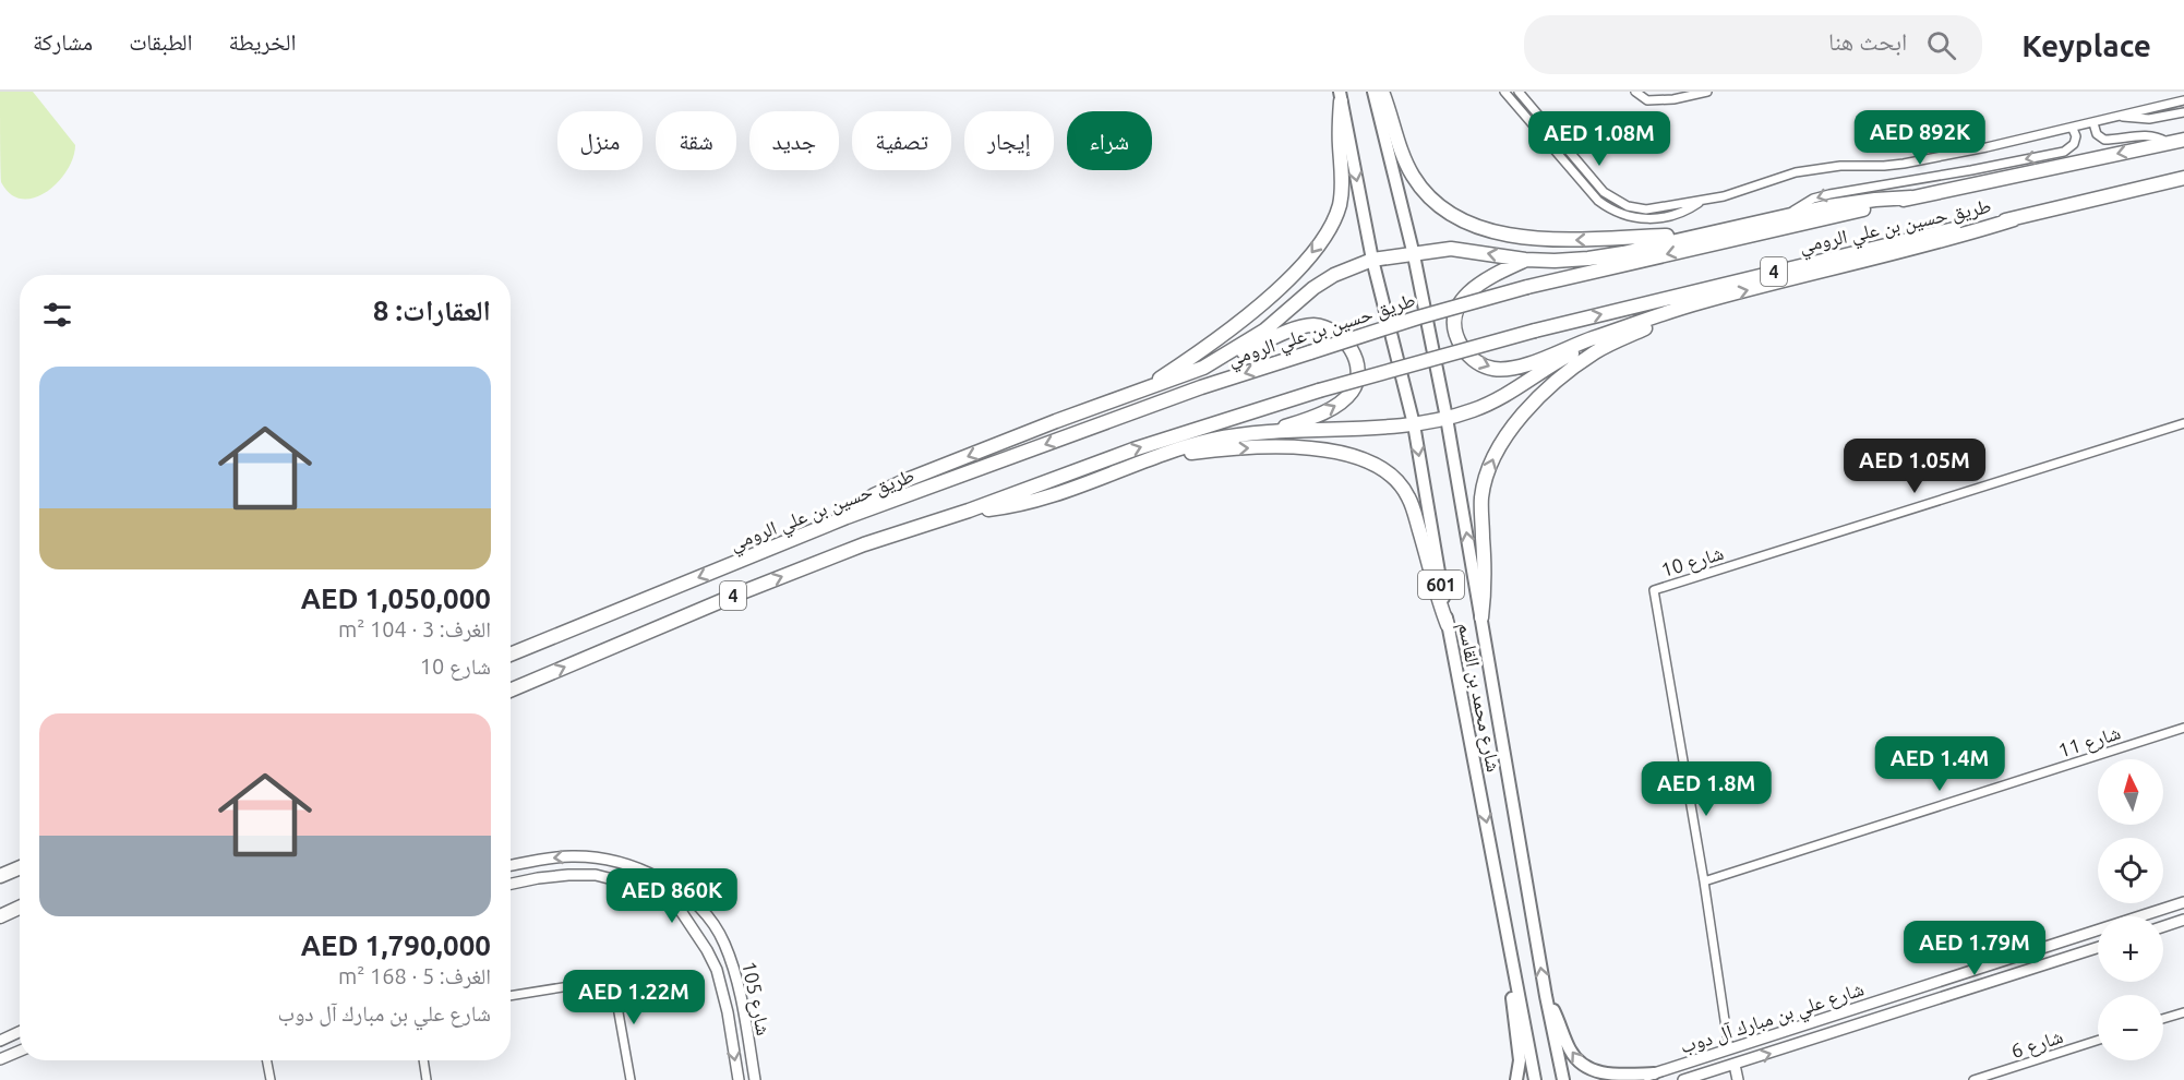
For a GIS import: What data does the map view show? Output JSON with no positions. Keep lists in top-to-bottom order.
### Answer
{
  "streets": {
    "highway": ["طريق حسين بن علي الرومي", "4"],
    "main road": ["601", "شارع محمد بن القاسم"],
    "street": [
      "شارع 10",
      "شارع 11",
      "شارع 105",
      "شارع علي بن مبارك آل دوب",
      "شارع 6"
    ]
  },
  "crossings": [
    ["شارع 10", "شارع 11"],
    ["شارع 10", "شارع علي بن مبارك آل دوب"]
  ],
  "north": "top",
  "page": {
    "header": "Keyplace",
    "search": "ابحث هنا",
    "nav": ["الخريطة", "الطبقات", "مشاركة"],
    "price": [
      "AED 892K",
      "AED 1.08M",
      "AED 1.05M",
      "AED 1.4M",
      "AED 1.8M",
      "AED 860K",
      "AED 1.79M",
      "AED 1.22M"
    ],
    "chip": [
      "شراء",
      "إيجار",
      "تصفية",
      "جديد",
      "شقة",
      "منزل"
    ],
    "heading": "العقارات: 8",
    "list": [
      {
        "name": "AED 1,050,000",
        "note": "الغرف: 3 · 104 m² · شارع 10"
      },
      {
        "name": "AED 1,790,000",
        "note": "الغرف: 5 · 168 m² · شارع علي بن مبارك آل دوب"
      }
    ],
    "map_buttons": ["+", "−"]
  }
}
